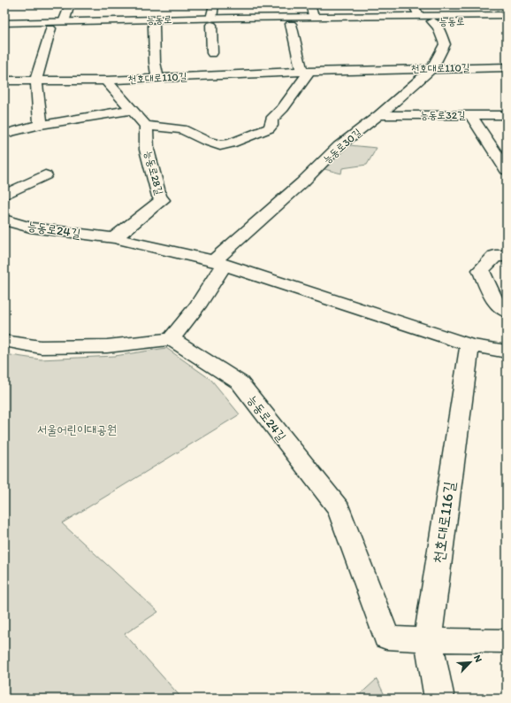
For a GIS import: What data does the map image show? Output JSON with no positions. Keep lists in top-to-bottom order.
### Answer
{
  "streets": {
    "street": [
      "능동로",
      "천호대로110길",
      "능동로32길",
      "능동로30길",
      "능동로28길",
      "능동로24길",
      "천호대로116길"
    ]
  },
  "crossings": [
    ["능동로", "능동로30길"],
    ["천호대로110길", "능동로30길"],
    ["능동로32길", "능동로30길"],
    ["능동로30길", "능동로24길"],
    ["능동로28길", "능동로24길"],
    ["능동로24길", "천호대로116길"]
  ],
  "parks": ["서울어린이대공원"],
  "north": "top right"
}
